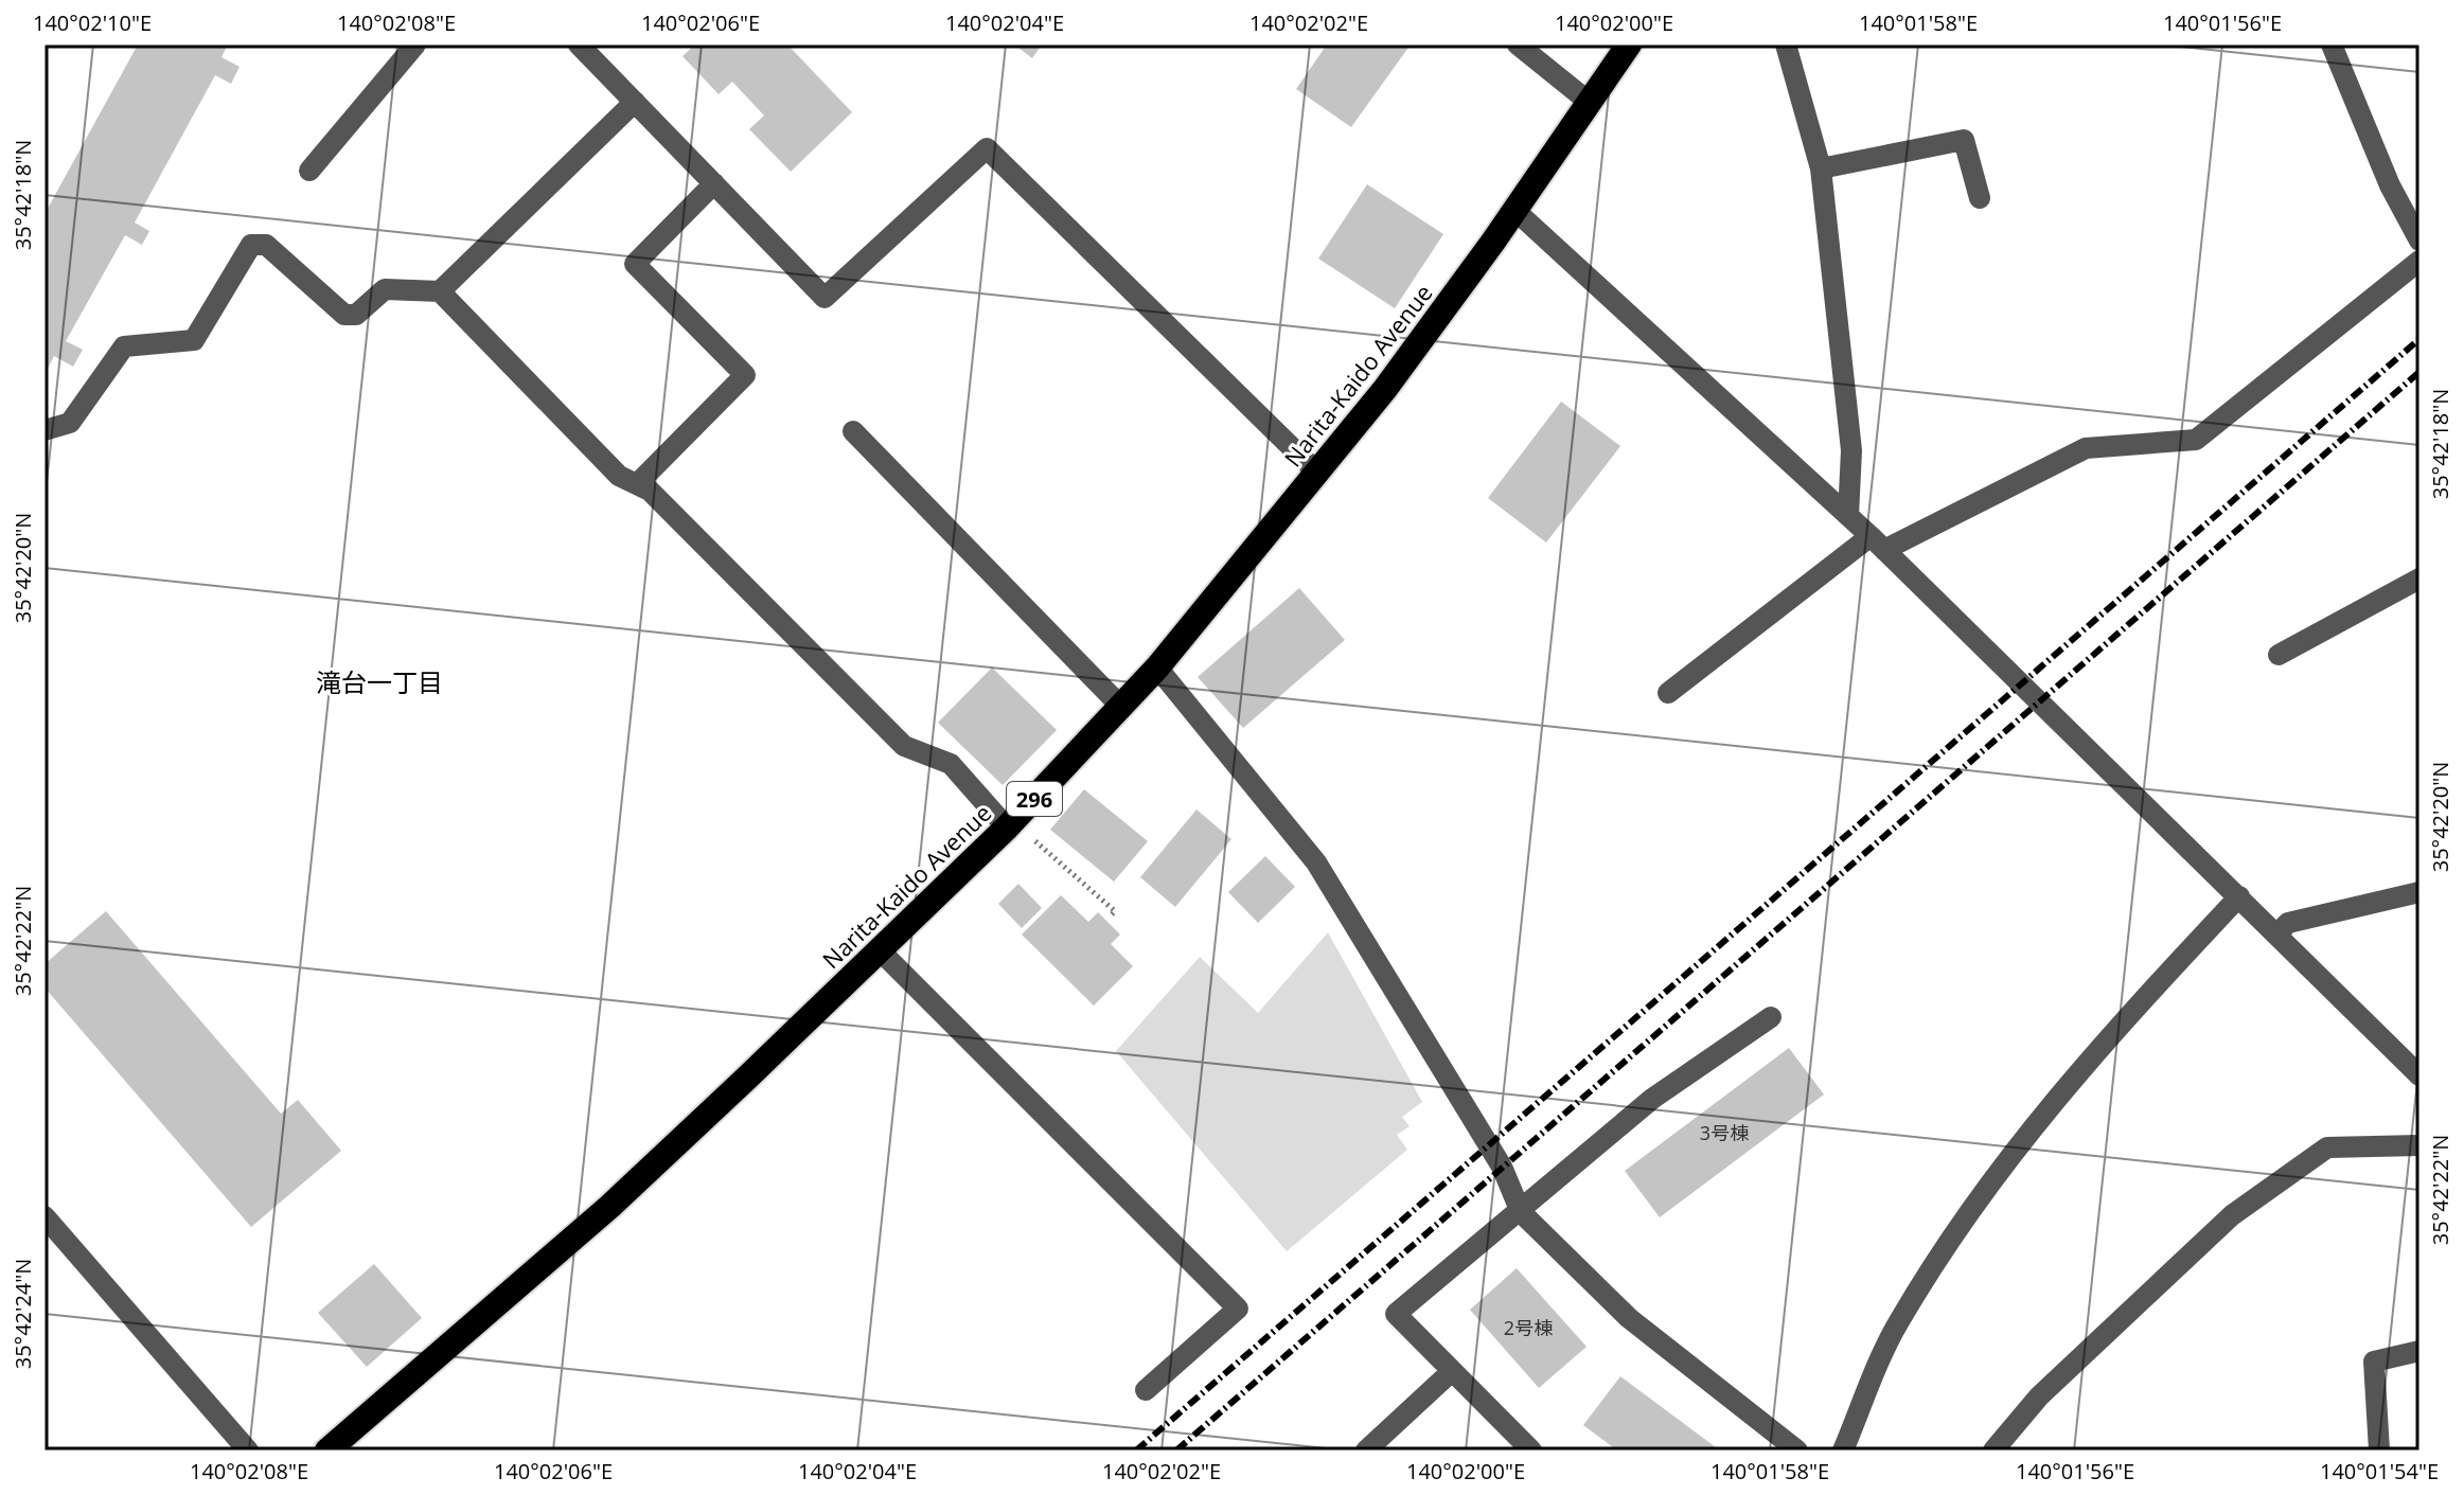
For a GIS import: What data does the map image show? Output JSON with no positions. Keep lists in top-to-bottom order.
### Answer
{
  "streets": {
    "highway": ["Narita-Kaido Avenue", "296"]
  },
  "districts": ["滝台一丁目"],
  "house_numbers": ["3号棟", "2号棟"],
  "coordinates": [
    "140°02'10\"E",
    "140°02'08\"E",
    "140°02'06\"E",
    "140°02'04\"E",
    "140°02'02\"E",
    "140°02'00\"E",
    "140°01'58\"E",
    "140°01'56\"E",
    "35°42'18\"N",
    "35°42'20\"N",
    "35°42'22\"N",
    "35°42'24\"N",
    "140°01'54\"E"
  ]
}
